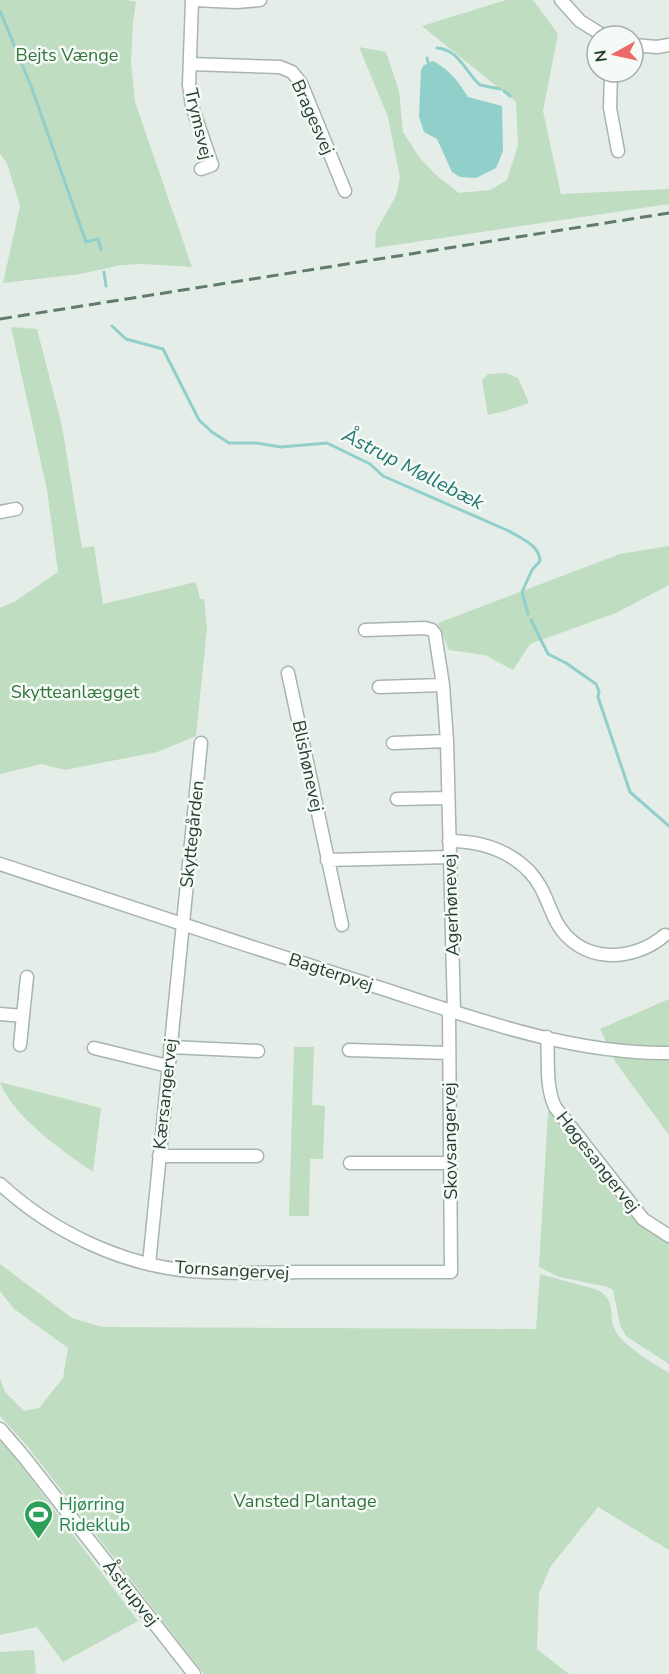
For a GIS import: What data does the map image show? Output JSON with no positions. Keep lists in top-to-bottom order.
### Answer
{
  "streets": {
    "street": [
      "Bragesvej",
      "Trymsvej",
      "Blishønevej",
      "Skyttegården",
      "Agerhønevej",
      "Bagterpvej",
      "Kærsangervej",
      "Skovsangervej",
      "Høgesangervej",
      "Tornsangervej",
      "Åstrupvej"
    ]
  },
  "crossings": [
    ["Bragesvej", "Trymsvej"],
    ["Skyttegården", "Bagterpvej"],
    ["Skyttegården", "Kærsangervej"],
    ["Agerhønevej", "Bagterpvej"],
    ["Agerhønevej", "Skovsangervej"],
    ["Bagterpvej", "Kærsangervej"],
    ["Bagterpvej", "Skovsangervej"],
    ["Bagterpvej", "Høgesangervej"],
    ["Kærsangervej", "Tornsangervej"],
    ["Skovsangervej", "Tornsangervej"]
  ],
  "water": ["Åstrup Møllebæk"],
  "parks": ["Bejts Vænge", "Skytteanlægget", "Vansted Plantage"],
  "places": {
    "sports": ["Hjørring Rideklub"]
  },
  "north": "left"
}
